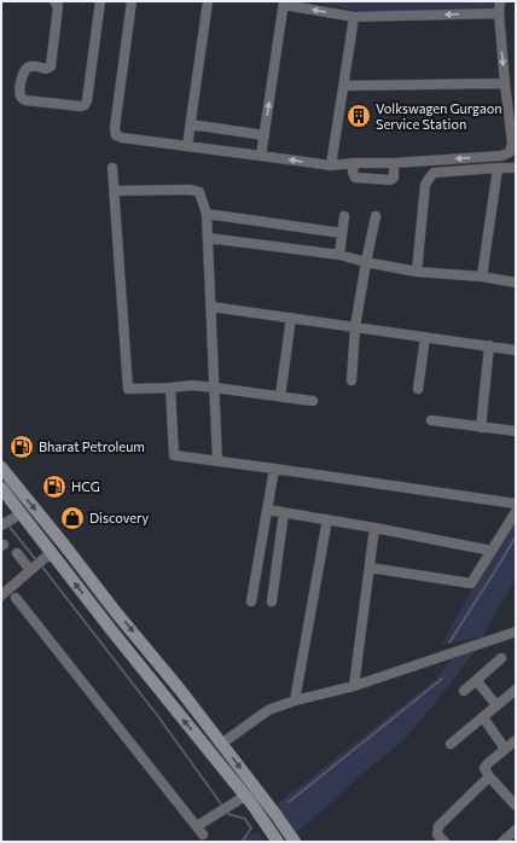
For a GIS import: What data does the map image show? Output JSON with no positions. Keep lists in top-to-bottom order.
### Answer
{
  "places": {
    "building": ["Volkswagen Gurgaon Service Station"],
    "fuel station": ["Bharat Petroleum", "HCG"],
    "shop": ["Discovery"]
  }
}
